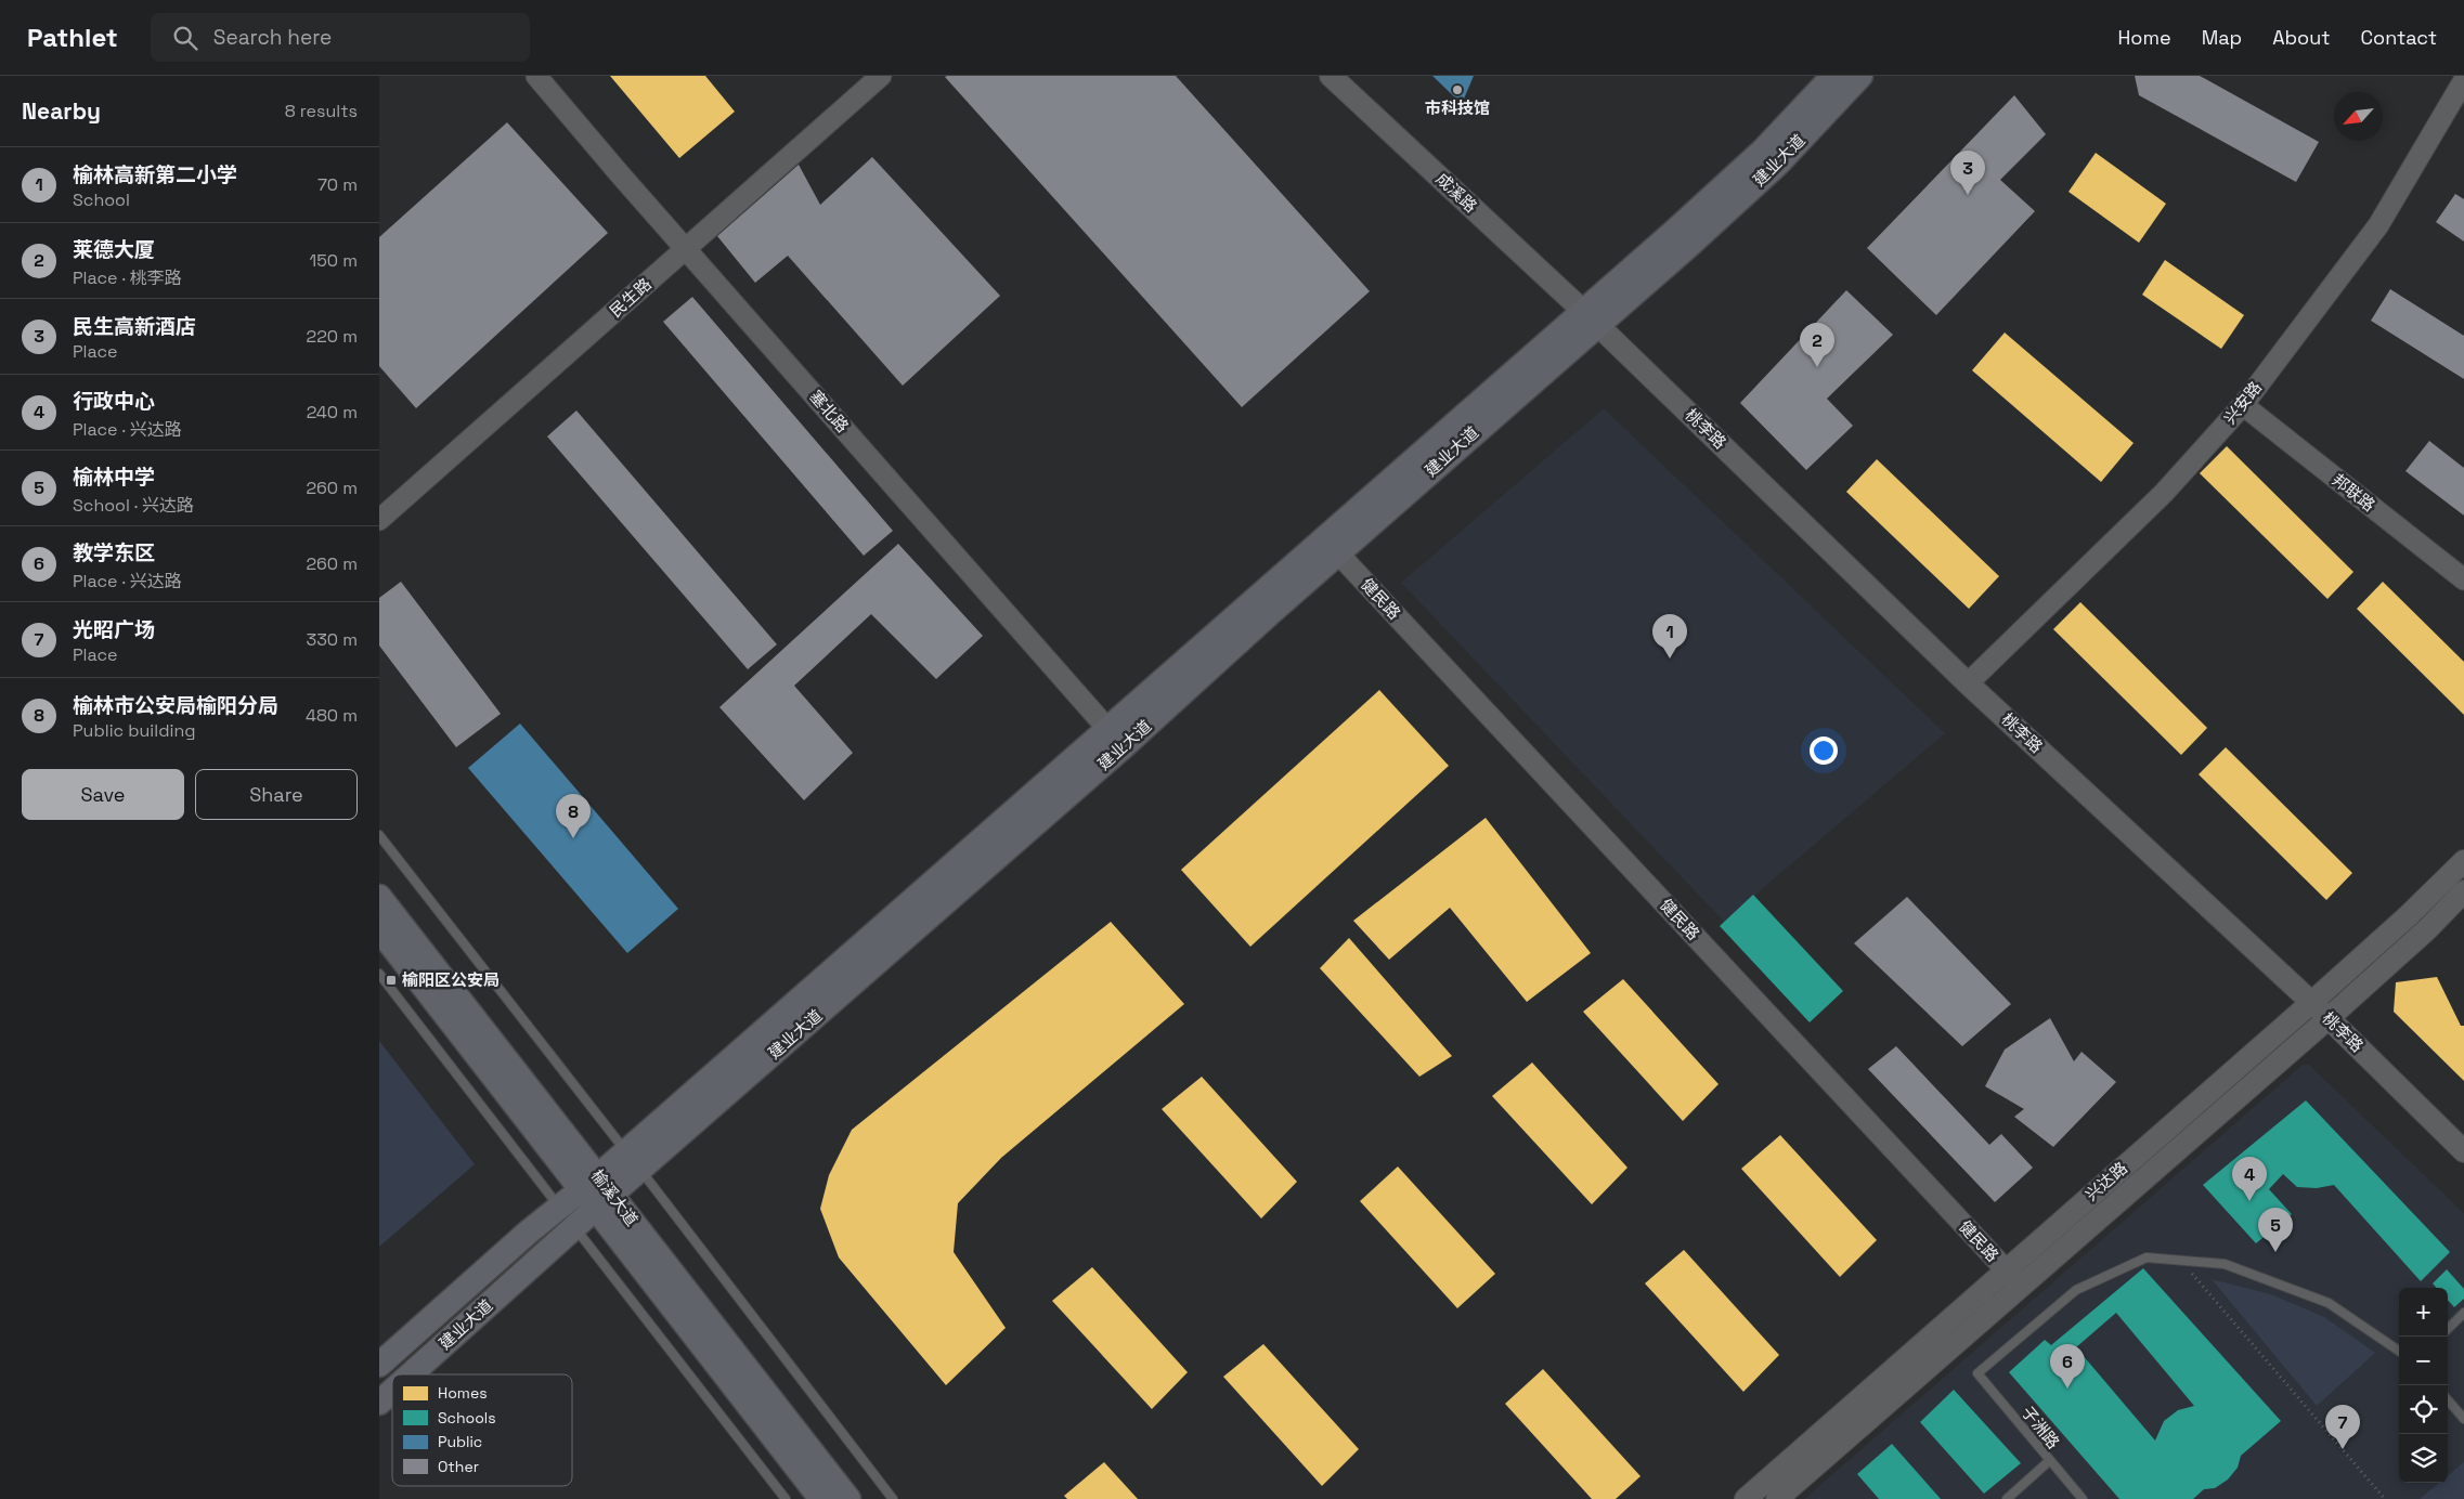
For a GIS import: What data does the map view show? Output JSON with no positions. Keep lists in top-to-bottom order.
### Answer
{
  "streets": {
    "main road": [
      "建业大道",
      "成溪路",
      "桃李路",
      "兴达路",
      "榆溪大道"
    ],
    "street": [
      "民生路",
      "兴安路",
      "塞北路",
      "邦联路",
      "健民路"
    ],
    "lane": ["子洲路"]
  },
  "crossings": [
    ["建业大道", "成溪路"],
    ["建业大道", "塞北路"],
    ["建业大道", "桃李路"],
    ["建业大道", "健民路"],
    ["建业大道", "榆溪大道"],
    ["成溪路", "桃李路"],
    ["民生路", "塞北路"],
    ["兴安路", "桃李路"],
    ["兴安路", "邦联路"],
    ["桃李路", "兴达路"],
    ["健民路", "兴达路"]
  ],
  "places": {
    "other": ["市科技馆"],
    "transit": ["榆阳区公安局"]
  },
  "legend": [
    "Homes",
    "Schools",
    "Public",
    "Other"
  ],
  "north": "bottom left",
  "page": {
    "header": "Pathlet",
    "search": "Search here",
    "nav": [
      "Home",
      "Map",
      "About",
      "Contact"
    ],
    "heading": ["Nearby", "8 results"],
    "list": [
      {
        "mark": "1",
        "name": "榆林高新第二小学",
        "note": "School",
        "value": "70 m"
      },
      {
        "mark": "2",
        "name": "莱德大厦",
        "note": "Place · 桃李路",
        "value": "150 m"
      },
      {
        "mark": "3",
        "name": "民生高新酒店",
        "note": "Place",
        "value": "220 m"
      },
      {
        "mark": "4",
        "name": "行政中心",
        "note": "Place · 兴达路",
        "value": "240 m"
      },
      {
        "mark": "5",
        "name": "榆林中学",
        "note": "School · 兴达路",
        "value": "260 m"
      },
      {
        "mark": "6",
        "name": "教学东区",
        "note": "Place · 兴达路",
        "value": "260 m"
      },
      {
        "mark": "7",
        "name": "光昭广场",
        "note": "Place",
        "value": "330 m"
      },
      {
        "mark": "8",
        "name": "榆林市公安局榆阳分局",
        "note": "Public building",
        "value": "480 m"
      }
    ],
    "pins": [
      "3",
      "2",
      "1",
      "8",
      "4",
      "5",
      "6",
      "7"
    ],
    "buttons": ["Save", "Share"],
    "map_buttons": ["+", "−"]
  }
}
